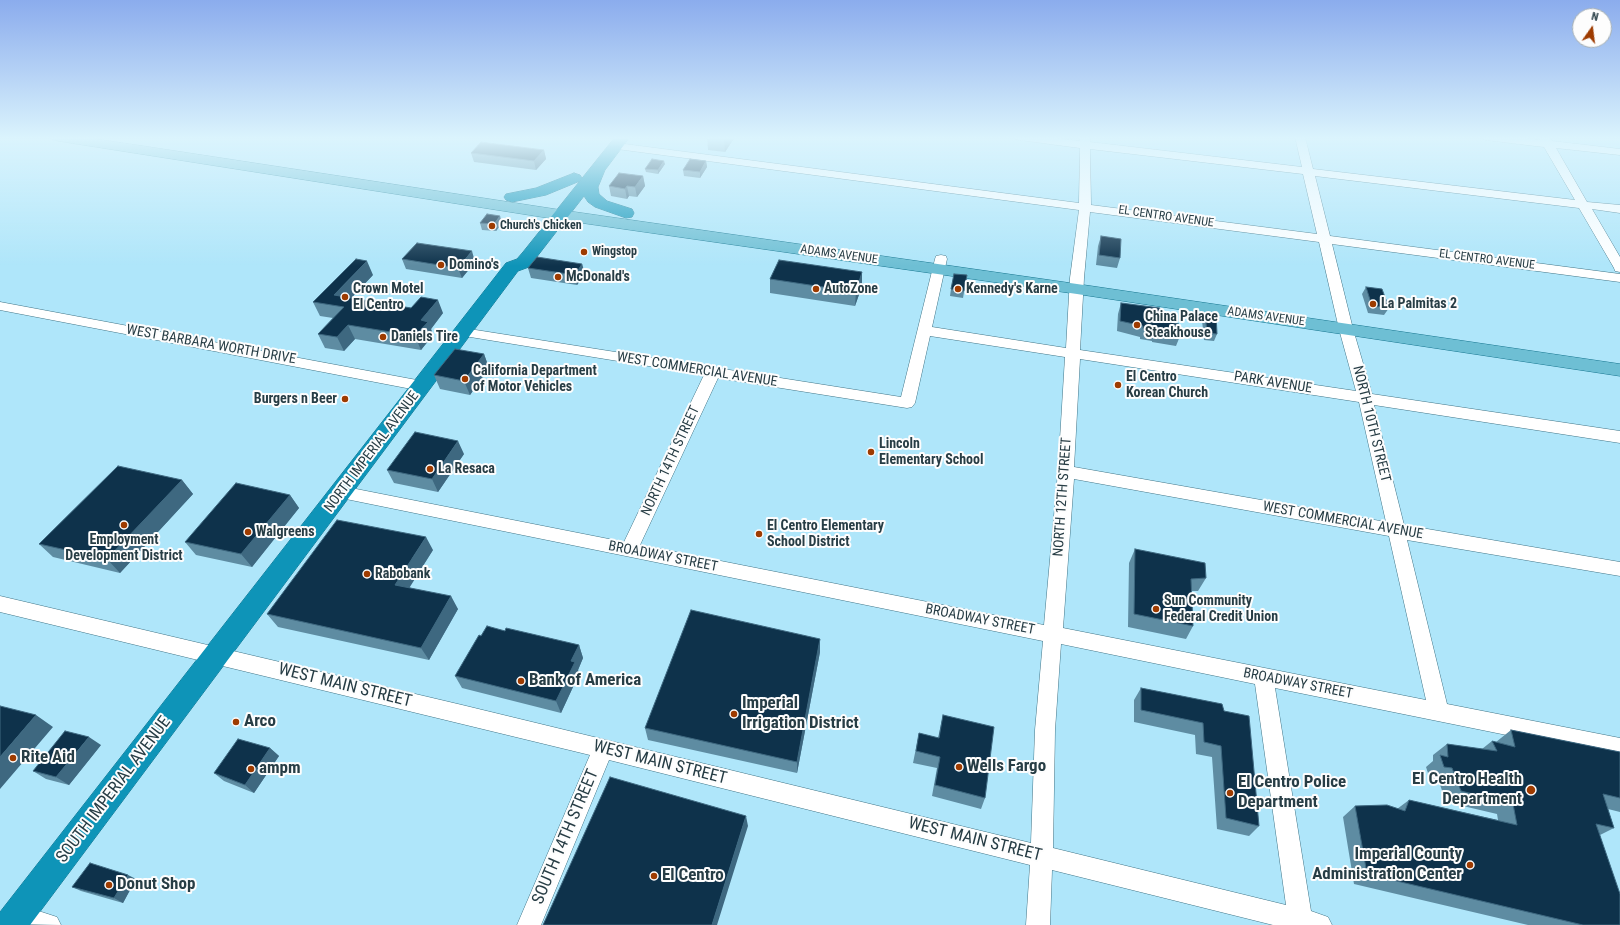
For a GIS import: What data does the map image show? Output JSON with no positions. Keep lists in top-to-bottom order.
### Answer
{
  "streets": {
    "highway": ["NORTH IMPERIAL AVENUE", "SOUTH IMPERIAL AVENUE"],
    "main road": ["ADAMS AVENUE"],
    "street": [
      "EL CENTRO AVENUE",
      "WEST BARBARA WORTH DRIVE",
      "WEST COMMERCIAL AVENUE",
      "PARK AVENUE",
      "NORTH 10TH STREET",
      "NORTH 14TH STREET",
      "NORTH 12TH STREET",
      "BROADWAY STREET",
      "WEST MAIN STREET",
      "SOUTH 14TH STREET"
    ]
  },
  "crossings": [
    ["EL CENTRO AVENUE", "NORTH 10TH STREET"],
    ["EL CENTRO AVENUE", "NORTH 12TH STREET"],
    ["ADAMS AVENUE", "NORTH 10TH STREET"],
    ["ADAMS AVENUE", "NORTH IMPERIAL AVENUE"],
    ["ADAMS AVENUE", "NORTH 12TH STREET"],
    ["WEST BARBARA WORTH DRIVE", "NORTH IMPERIAL AVENUE"],
    ["WEST COMMERCIAL AVENUE", "PARK AVENUE"],
    ["WEST COMMERCIAL AVENUE", "NORTH 10TH STREET"],
    ["WEST COMMERCIAL AVENUE", "NORTH IMPERIAL AVENUE"],
    ["WEST COMMERCIAL AVENUE", "NORTH 14TH STREET"],
    ["WEST COMMERCIAL AVENUE", "NORTH 12TH STREET"],
    ["PARK AVENUE", "NORTH 10TH STREET"],
    ["PARK AVENUE", "NORTH 12TH STREET"],
    ["NORTH 10TH STREET", "BROADWAY STREET"],
    ["NORTH IMPERIAL AVENUE", "BROADWAY STREET"],
    ["NORTH IMPERIAL AVENUE", "WEST MAIN STREET"],
    ["NORTH IMPERIAL AVENUE", "SOUTH IMPERIAL AVENUE"],
    ["NORTH 14TH STREET", "BROADWAY STREET"],
    ["NORTH 12TH STREET", "BROADWAY STREET"],
    ["NORTH 12TH STREET", "WEST MAIN STREET"],
    ["WEST MAIN STREET", "SOUTH IMPERIAL AVENUE"],
    ["WEST MAIN STREET", "SOUTH 14TH STREET"]
  ],
  "places": [
    "Church's Chicken",
    "Wingstop",
    "Domino's",
    "McDonald's",
    "AutoZone",
    "Kennedy's Karne",
    "Crown Motel El Centro",
    "La Palmitas 2",
    "China Palace Steakhouse",
    "Daniels Tire",
    "California Department of Motor Vehicles",
    "El Centro Korean Church",
    "Burgers n Beer",
    "Lincoln Elementary School",
    "La Resaca",
    "Employment Development District",
    "Walgreens",
    "El Centro Elementary School District",
    "Rabobank",
    "Sun Community Federal Credit Union",
    "Bank of America",
    "Imperial Irrigation District",
    "Arco",
    "Rite Aid",
    "Wells Fargo",
    "ampm",
    "El Centro Health Department",
    "El Centro Police Department",
    "Imperial County Administration Center",
    "El Centro",
    "Donut Shop"
  ],
  "north": "top"
}
